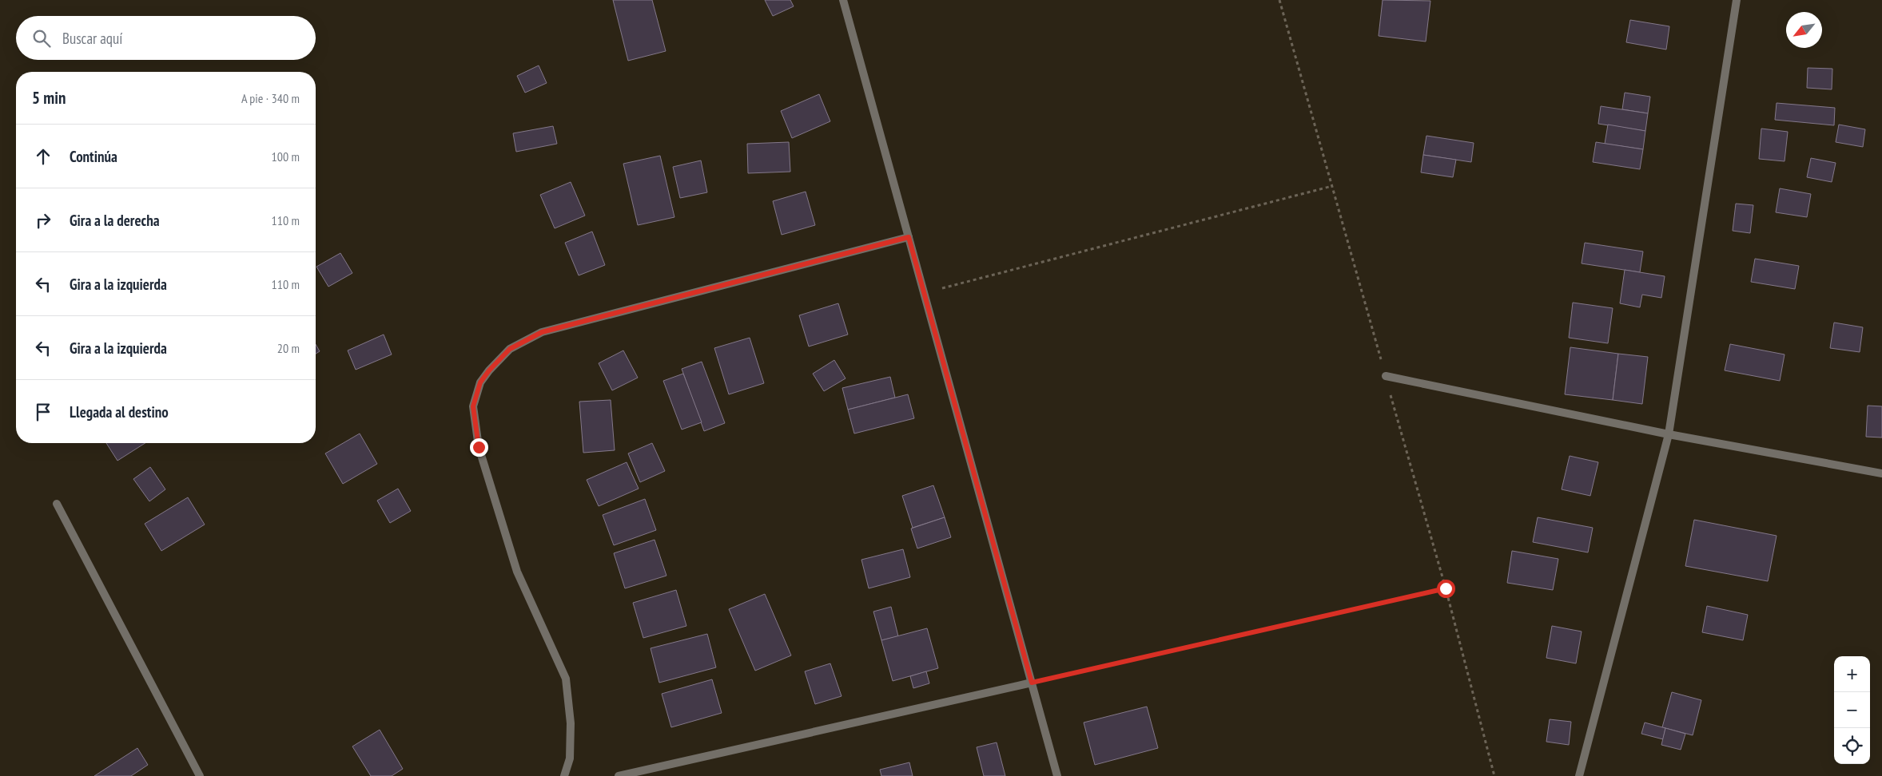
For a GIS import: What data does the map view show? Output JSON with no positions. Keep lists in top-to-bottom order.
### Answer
{
  "north": "bottom left",
  "page": {
    "search": "Buscar aquí",
    "heading": ["5 min", "A pie · 340 m"],
    "list": [
      ["Continúa", "100 m"],
      ["Gira a la derecha", "110 m"],
      ["Gira a la izquierda", "110 m"],
      ["Gira a la izquierda", "20 m"],
      "Llegada al destino"
    ],
    "map_buttons": ["+", "−"]
  }
}
